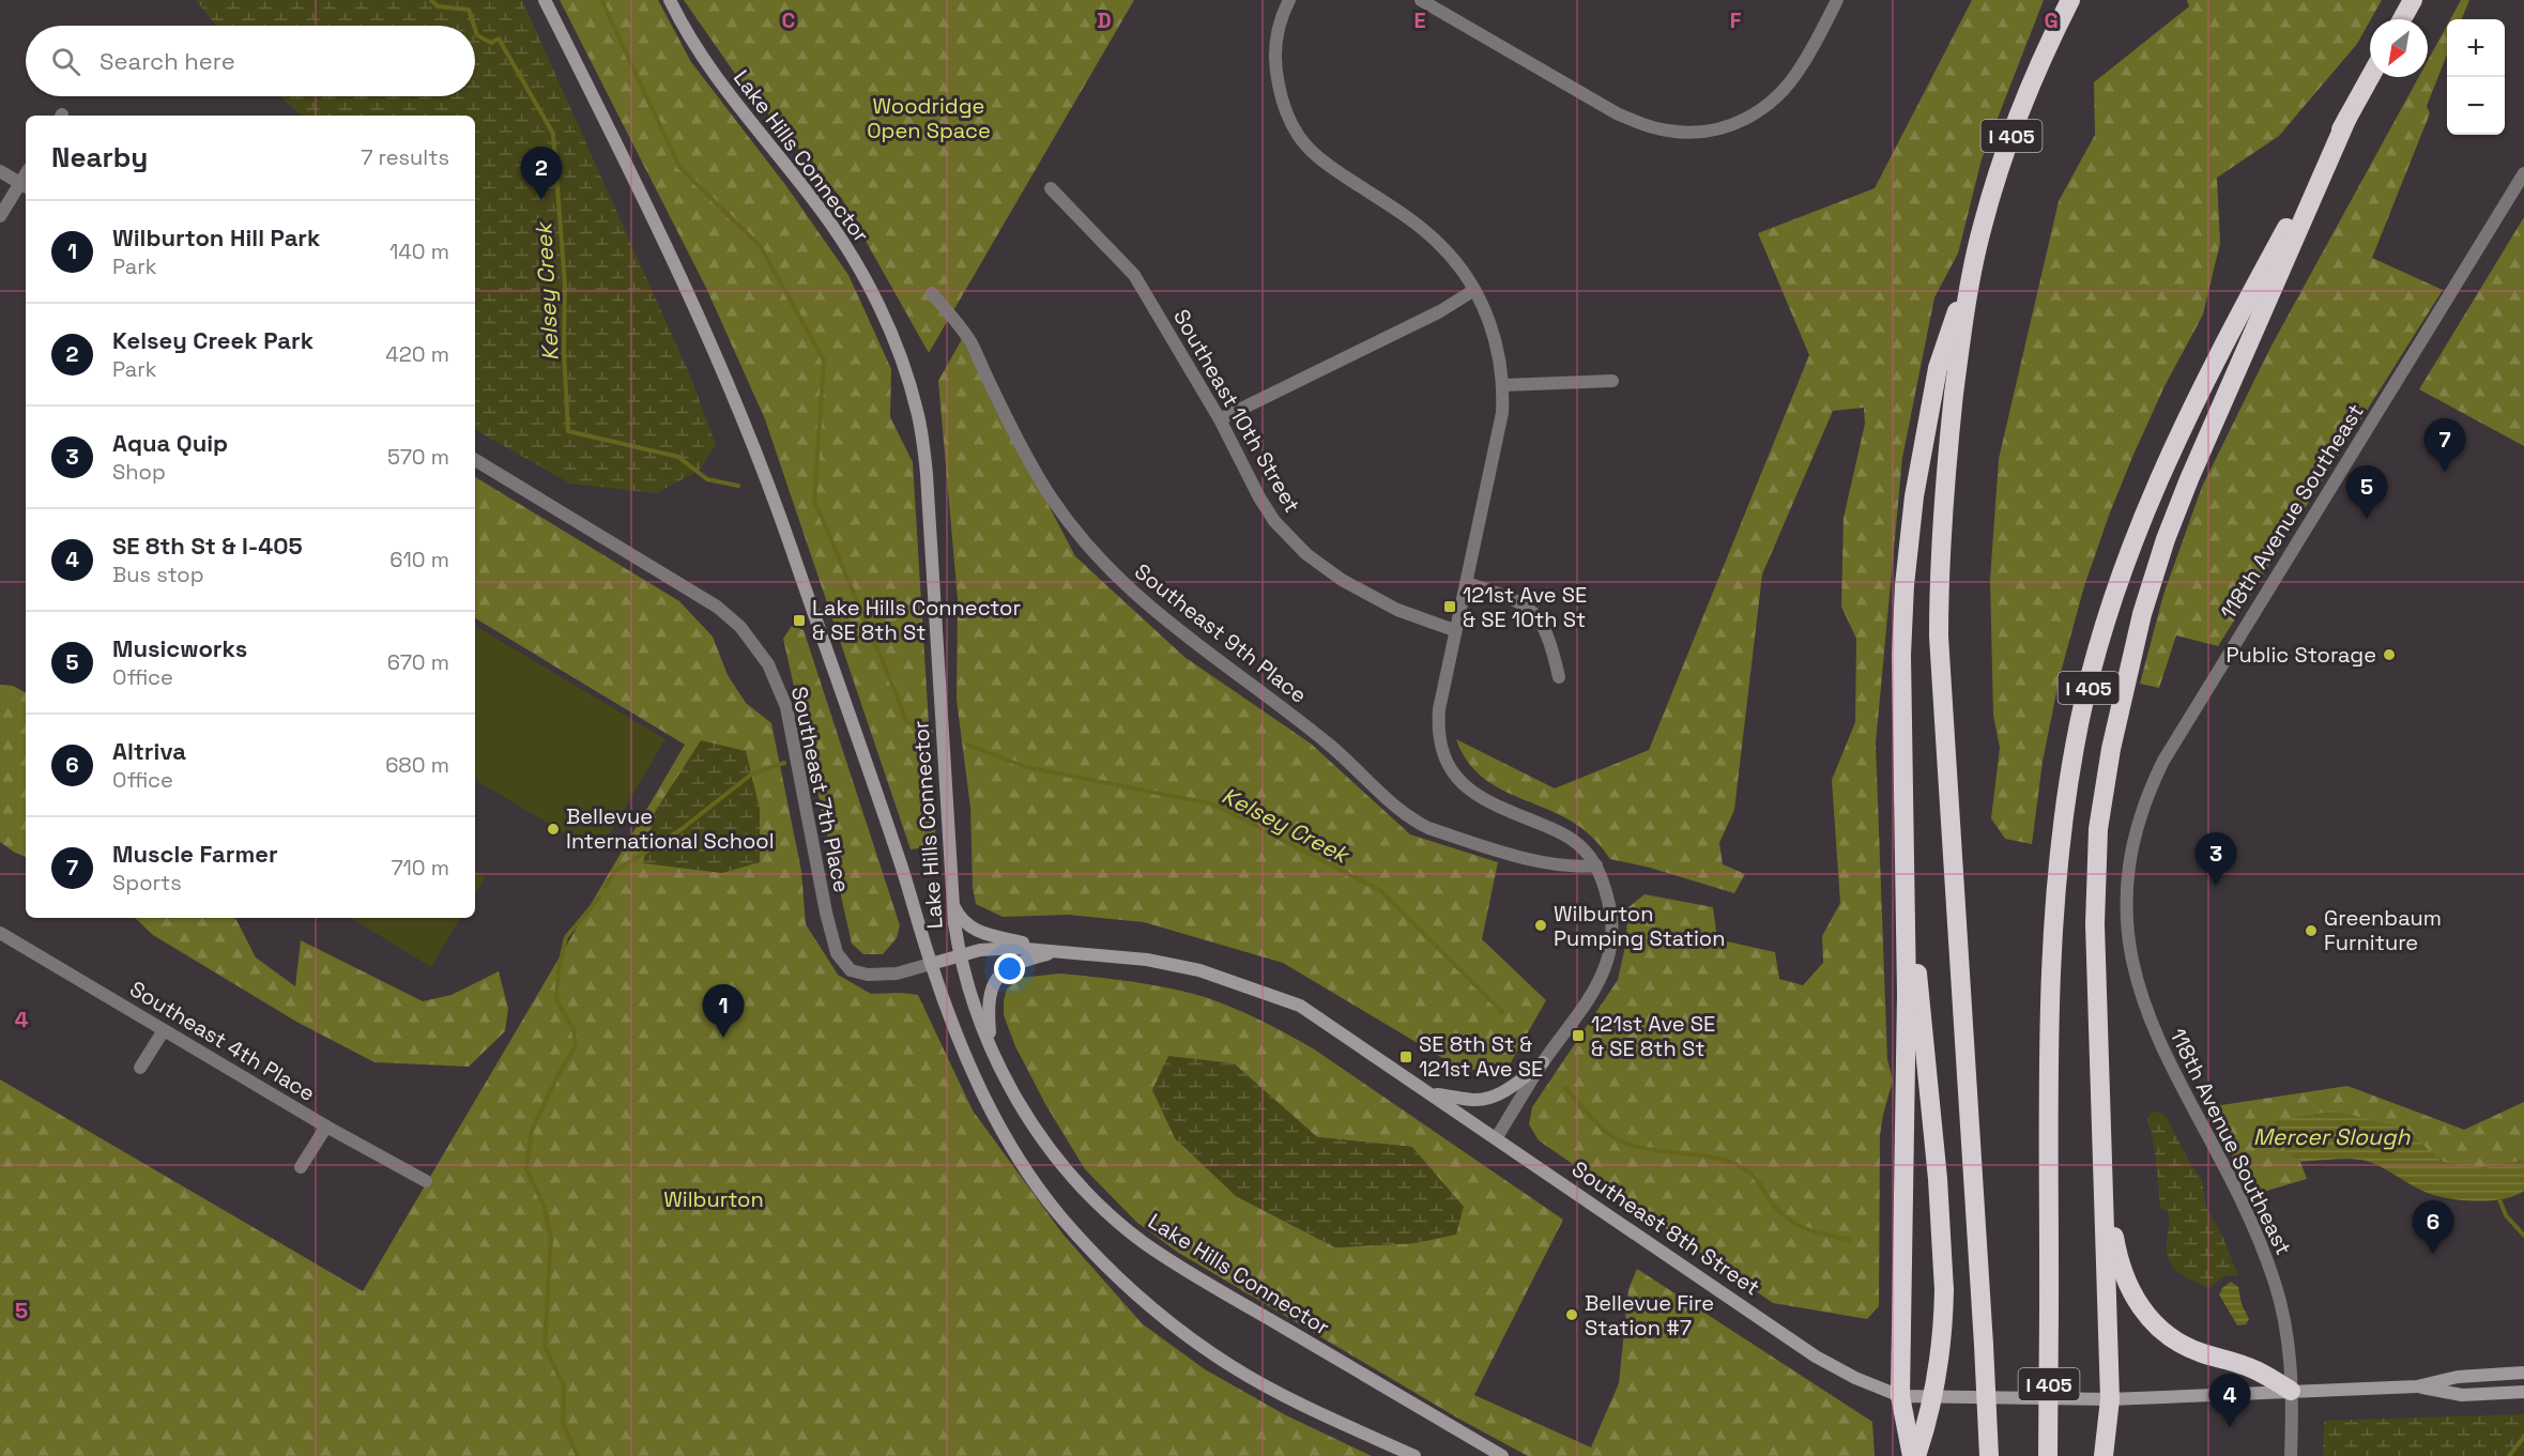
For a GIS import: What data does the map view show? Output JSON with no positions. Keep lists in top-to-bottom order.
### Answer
{
  "streets": {
    "highway": ["I 405"],
    "main road": ["Lake Hills Connector", "Southeast 8th Street"],
    "street": [
      "Southeast 10th Street",
      "118th Avenue Southeast",
      "Southeast 9th Place",
      "Southeast 7th Place",
      "Southeast 4th Place"
    ]
  },
  "crossings": [
    ["Lake Hills Connector", "Southeast 7th Place"],
    ["Lake Hills Connector", "Southeast 8th Street"],
    ["118th Avenue Southeast", "Southeast 8th Street"],
    ["Southeast 7th Place", "Southeast 8th Street"]
  ],
  "water": ["Kelsey Creek", "Mercer Slough"],
  "parks": ["Woodridge Open Space", "Wilburton"],
  "places": {
    "transit": [
      "121st Ave SE & SE 10th St",
      "Lake Hills Connector & SE 8th St",
      "121st Ave SE & SE 8th St",
      "SE 8th St & 121st Ave SE"
    ],
    "other": [
      "Public Storage",
      "Bellevue International School",
      "Wilburton Pumping Station",
      "Greenbaum Furniture",
      "Bellevue Fire Station #7"
    ]
  },
  "north": "bottom left",
  "page": {
    "map_buttons": ["+", "−"],
    "search": "Search here",
    "heading": ["Nearby", "7 results"],
    "pins": [
      "2",
      "7",
      "5",
      "3",
      "1",
      "6",
      "4"
    ],
    "list": [
      {
        "mark": "1",
        "name": "Wilburton Hill Park",
        "note": "Park",
        "value": "140 m"
      },
      {
        "mark": "2",
        "name": "Kelsey Creek Park",
        "note": "Park",
        "value": "420 m"
      },
      {
        "mark": "3",
        "name": "Aqua Quip",
        "note": "Shop",
        "value": "570 m"
      },
      {
        "mark": "4",
        "name": "SE 8th St & I-405",
        "note": "Bus stop",
        "value": "610 m"
      },
      {
        "mark": "5",
        "name": "Musicworks",
        "note": "Office",
        "value": "670 m"
      },
      {
        "mark": "6",
        "name": "Altriva",
        "note": "Office",
        "value": "680 m"
      },
      {
        "mark": "7",
        "name": "Muscle Farmer",
        "note": "Sports",
        "value": "710 m"
      }
    ]
  },
  "grid": {
    "columns": [
      "C",
      "D",
      "E",
      "F",
      "G"
    ],
    "rows": ["4", "5"]
  }
}
